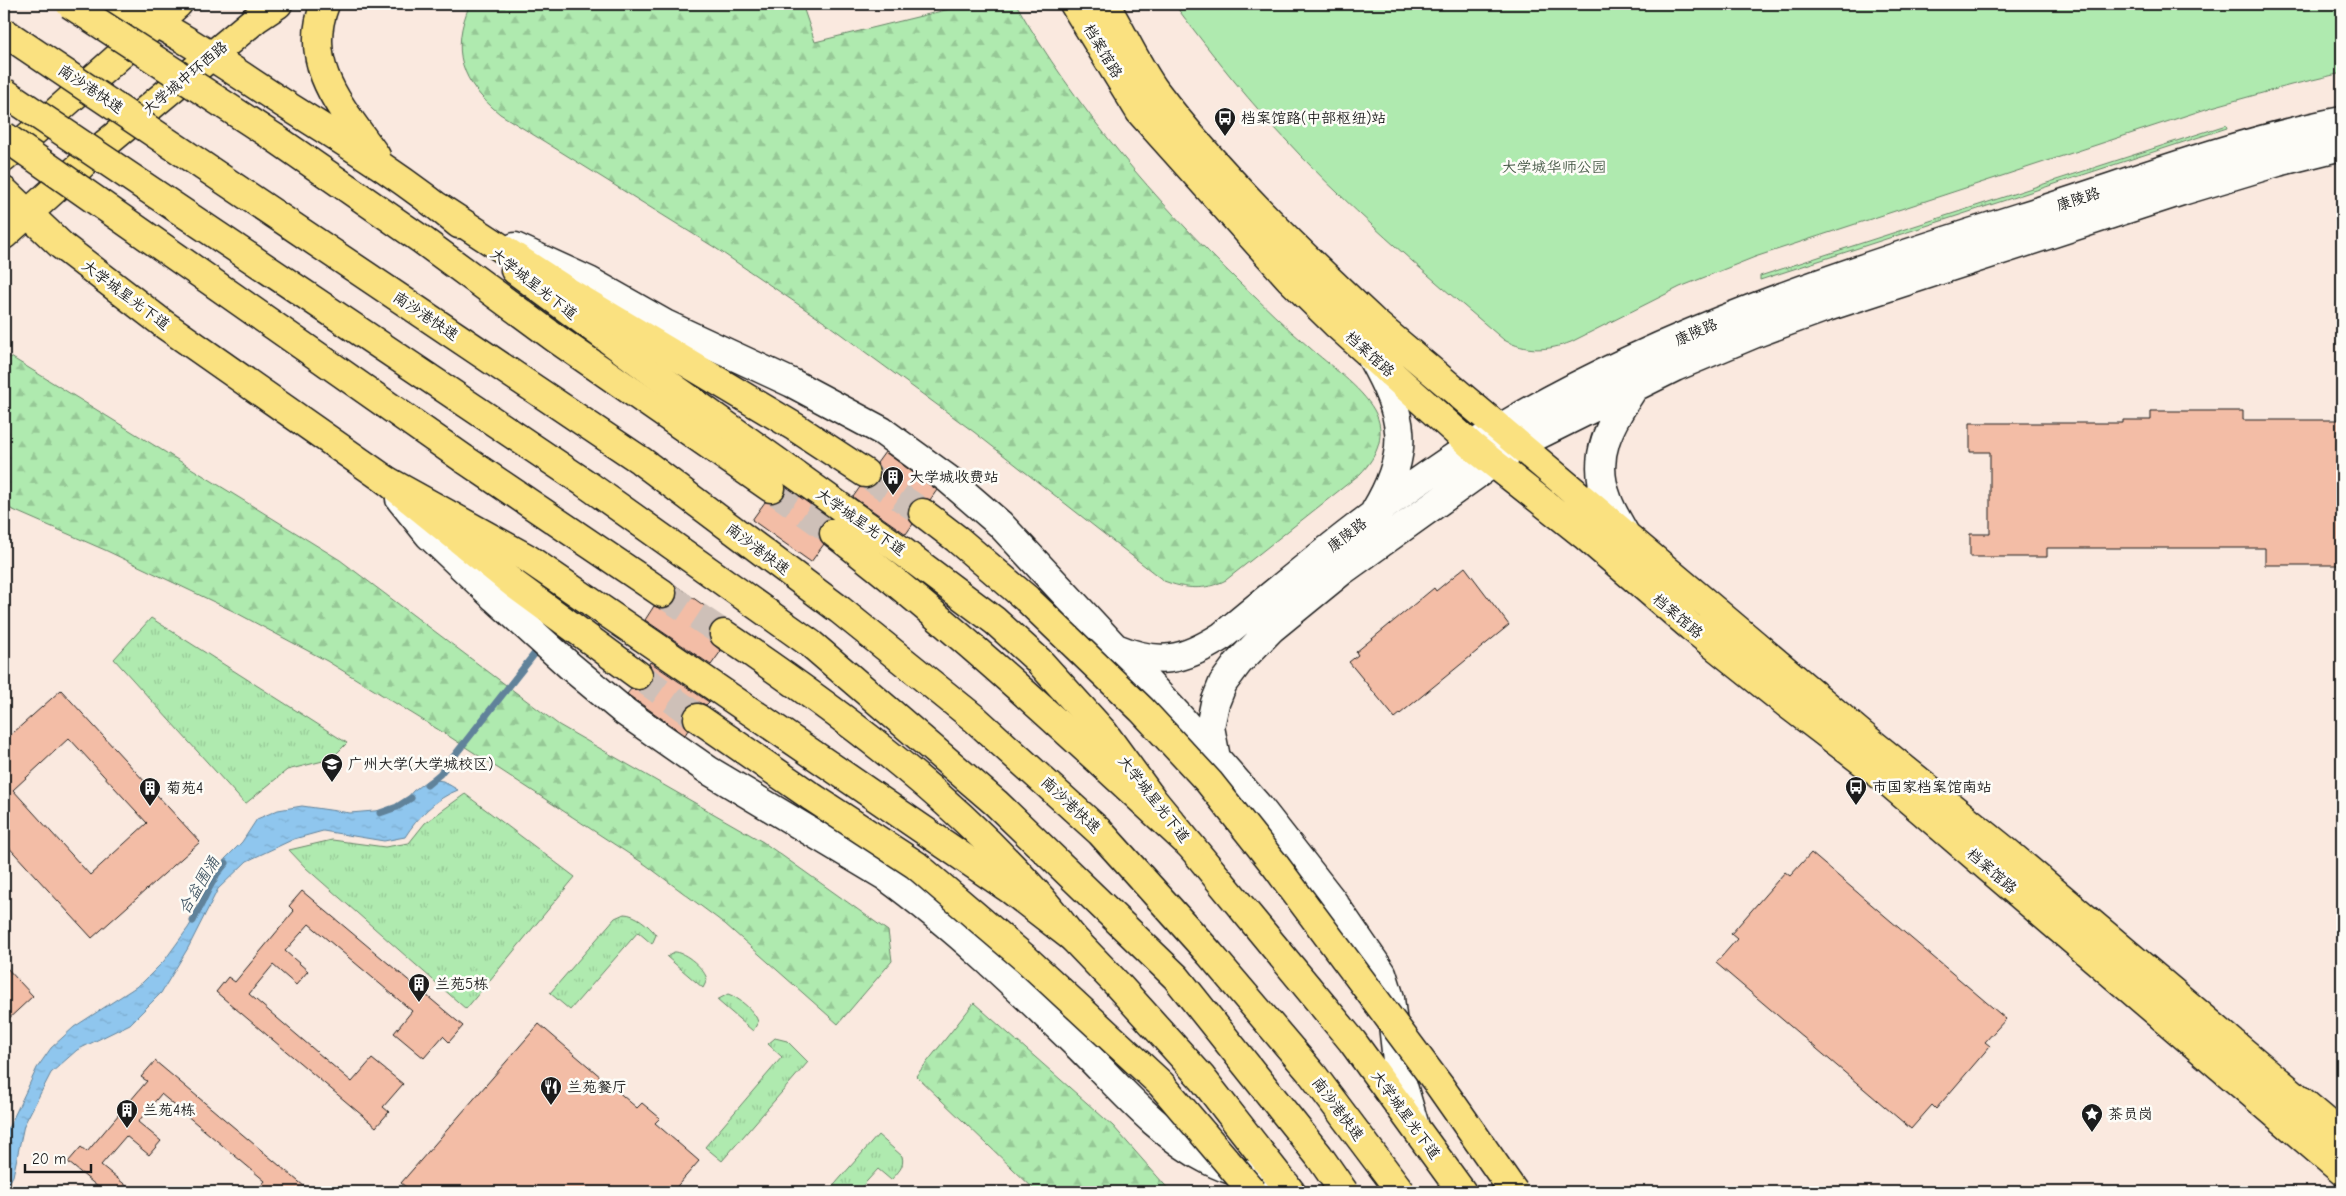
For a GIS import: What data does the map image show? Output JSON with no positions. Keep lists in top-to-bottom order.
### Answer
{
  "streets": {
    "main road": [
      "档案馆路",
      "大学城中环西路",
      "南沙港快速",
      "大学城星光下道"
    ],
    "street": ["康陵路"]
  },
  "crossings": [
    ["档案馆路", "康陵路"],
    ["大学城中环西路", "大学城星光下道"]
  ],
  "water": ["合益围涌"],
  "parks": ["大学城华师公园"],
  "places": {
    "bus stop": ["档案馆路(中部枢纽)站", "市国家档案馆南站"],
    "building": [
      "大学城收费站",
      "菊苑4",
      "兰苑5栋",
      "兰苑4栋"
    ],
    "school or university": ["广州大学(大学城校区)"],
    "restaurant": ["兰苑餐厅"],
    "place": ["茶员岗"]
  },
  "scale_bar": "20 m"
}
